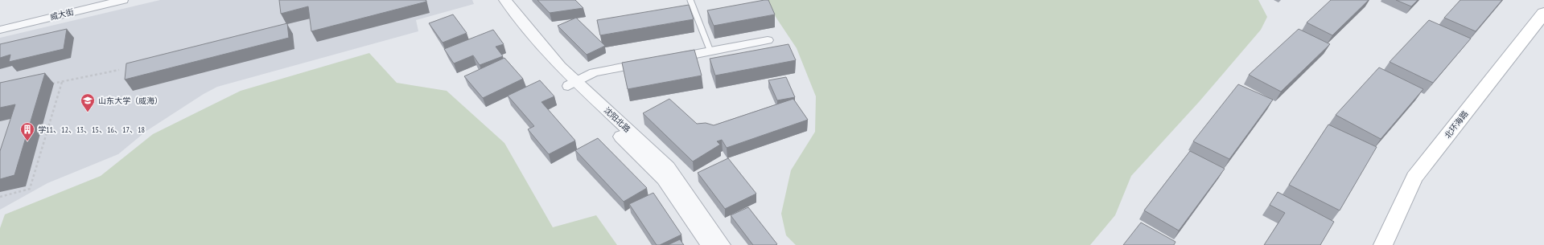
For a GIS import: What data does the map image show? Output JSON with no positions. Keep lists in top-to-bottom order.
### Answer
{
  "streets": {
    "main road": ["北环海路"],
    "street": ["威大街", "沈阳北路"]
  },
  "places": {
    "school or university": ["山东大学（威海）"],
    "building": ["学11、12、13、15、16、17、18"]
  }
}
